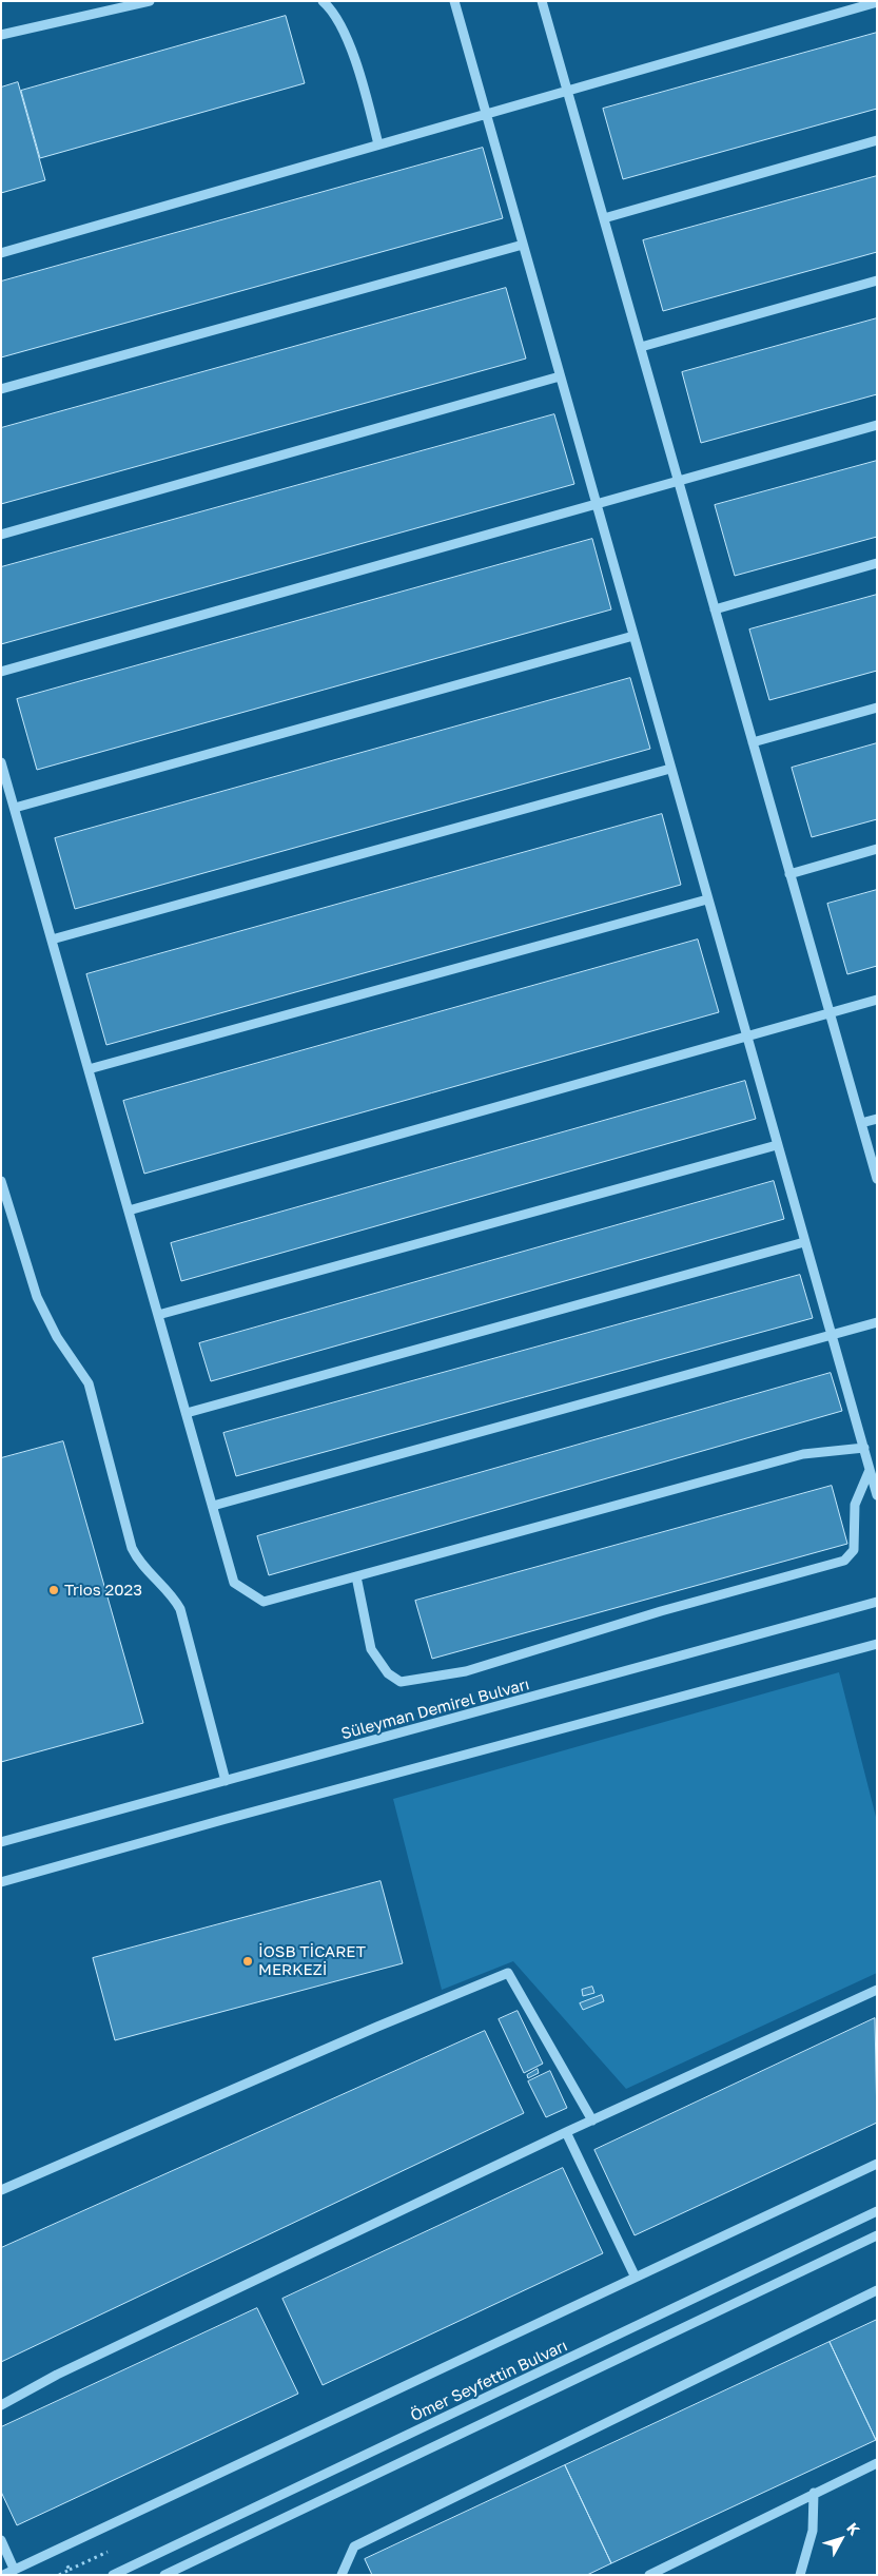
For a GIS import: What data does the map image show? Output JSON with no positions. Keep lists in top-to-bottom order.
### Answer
{
  "streets": {
    "street": ["Süleyman Demirel Bulvarı", "Ömer Seyfettin Bulvarı"]
  },
  "places": ["Trios 2023", "İOSB TİCARET MERKEZİ"],
  "north": "top right"
}
